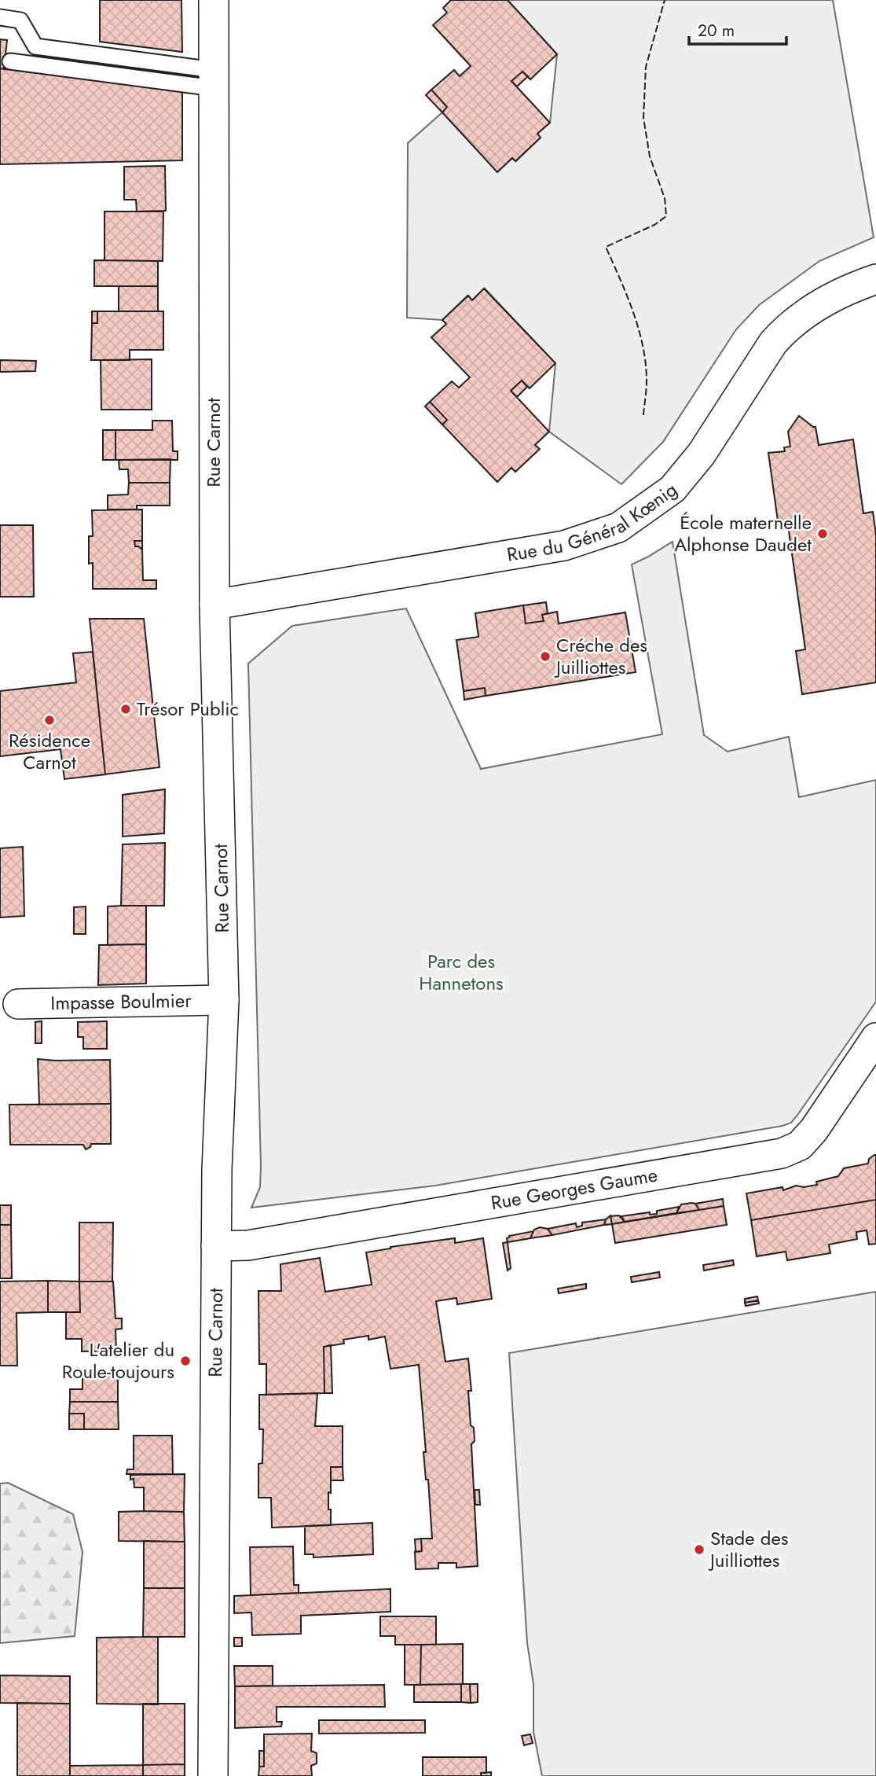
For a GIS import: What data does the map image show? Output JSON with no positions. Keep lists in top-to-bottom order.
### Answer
{
  "streets": {
    "street": [
      "Rue Carnot",
      "Rue du Général Kœnig",
      "Impasse Boulmier",
      "Rue Georges Gaume"
    ]
  },
  "crossings": [
    ["Rue Carnot", "Rue du Général Kœnig"],
    ["Rue Carnot", "Impasse Boulmier"],
    ["Rue Carnot", "Rue Georges Gaume"]
  ],
  "parks": ["Parc des Hannetons"],
  "places": [
    "École maternelle Alphonse Daudet",
    "Créche des Juilliottes",
    "Trésor Public",
    "Résidence Carnot",
    "L'atelier du Roule-toujours",
    "Stade des Juilliottes"
  ],
  "scale_bar": "20 m"
}
